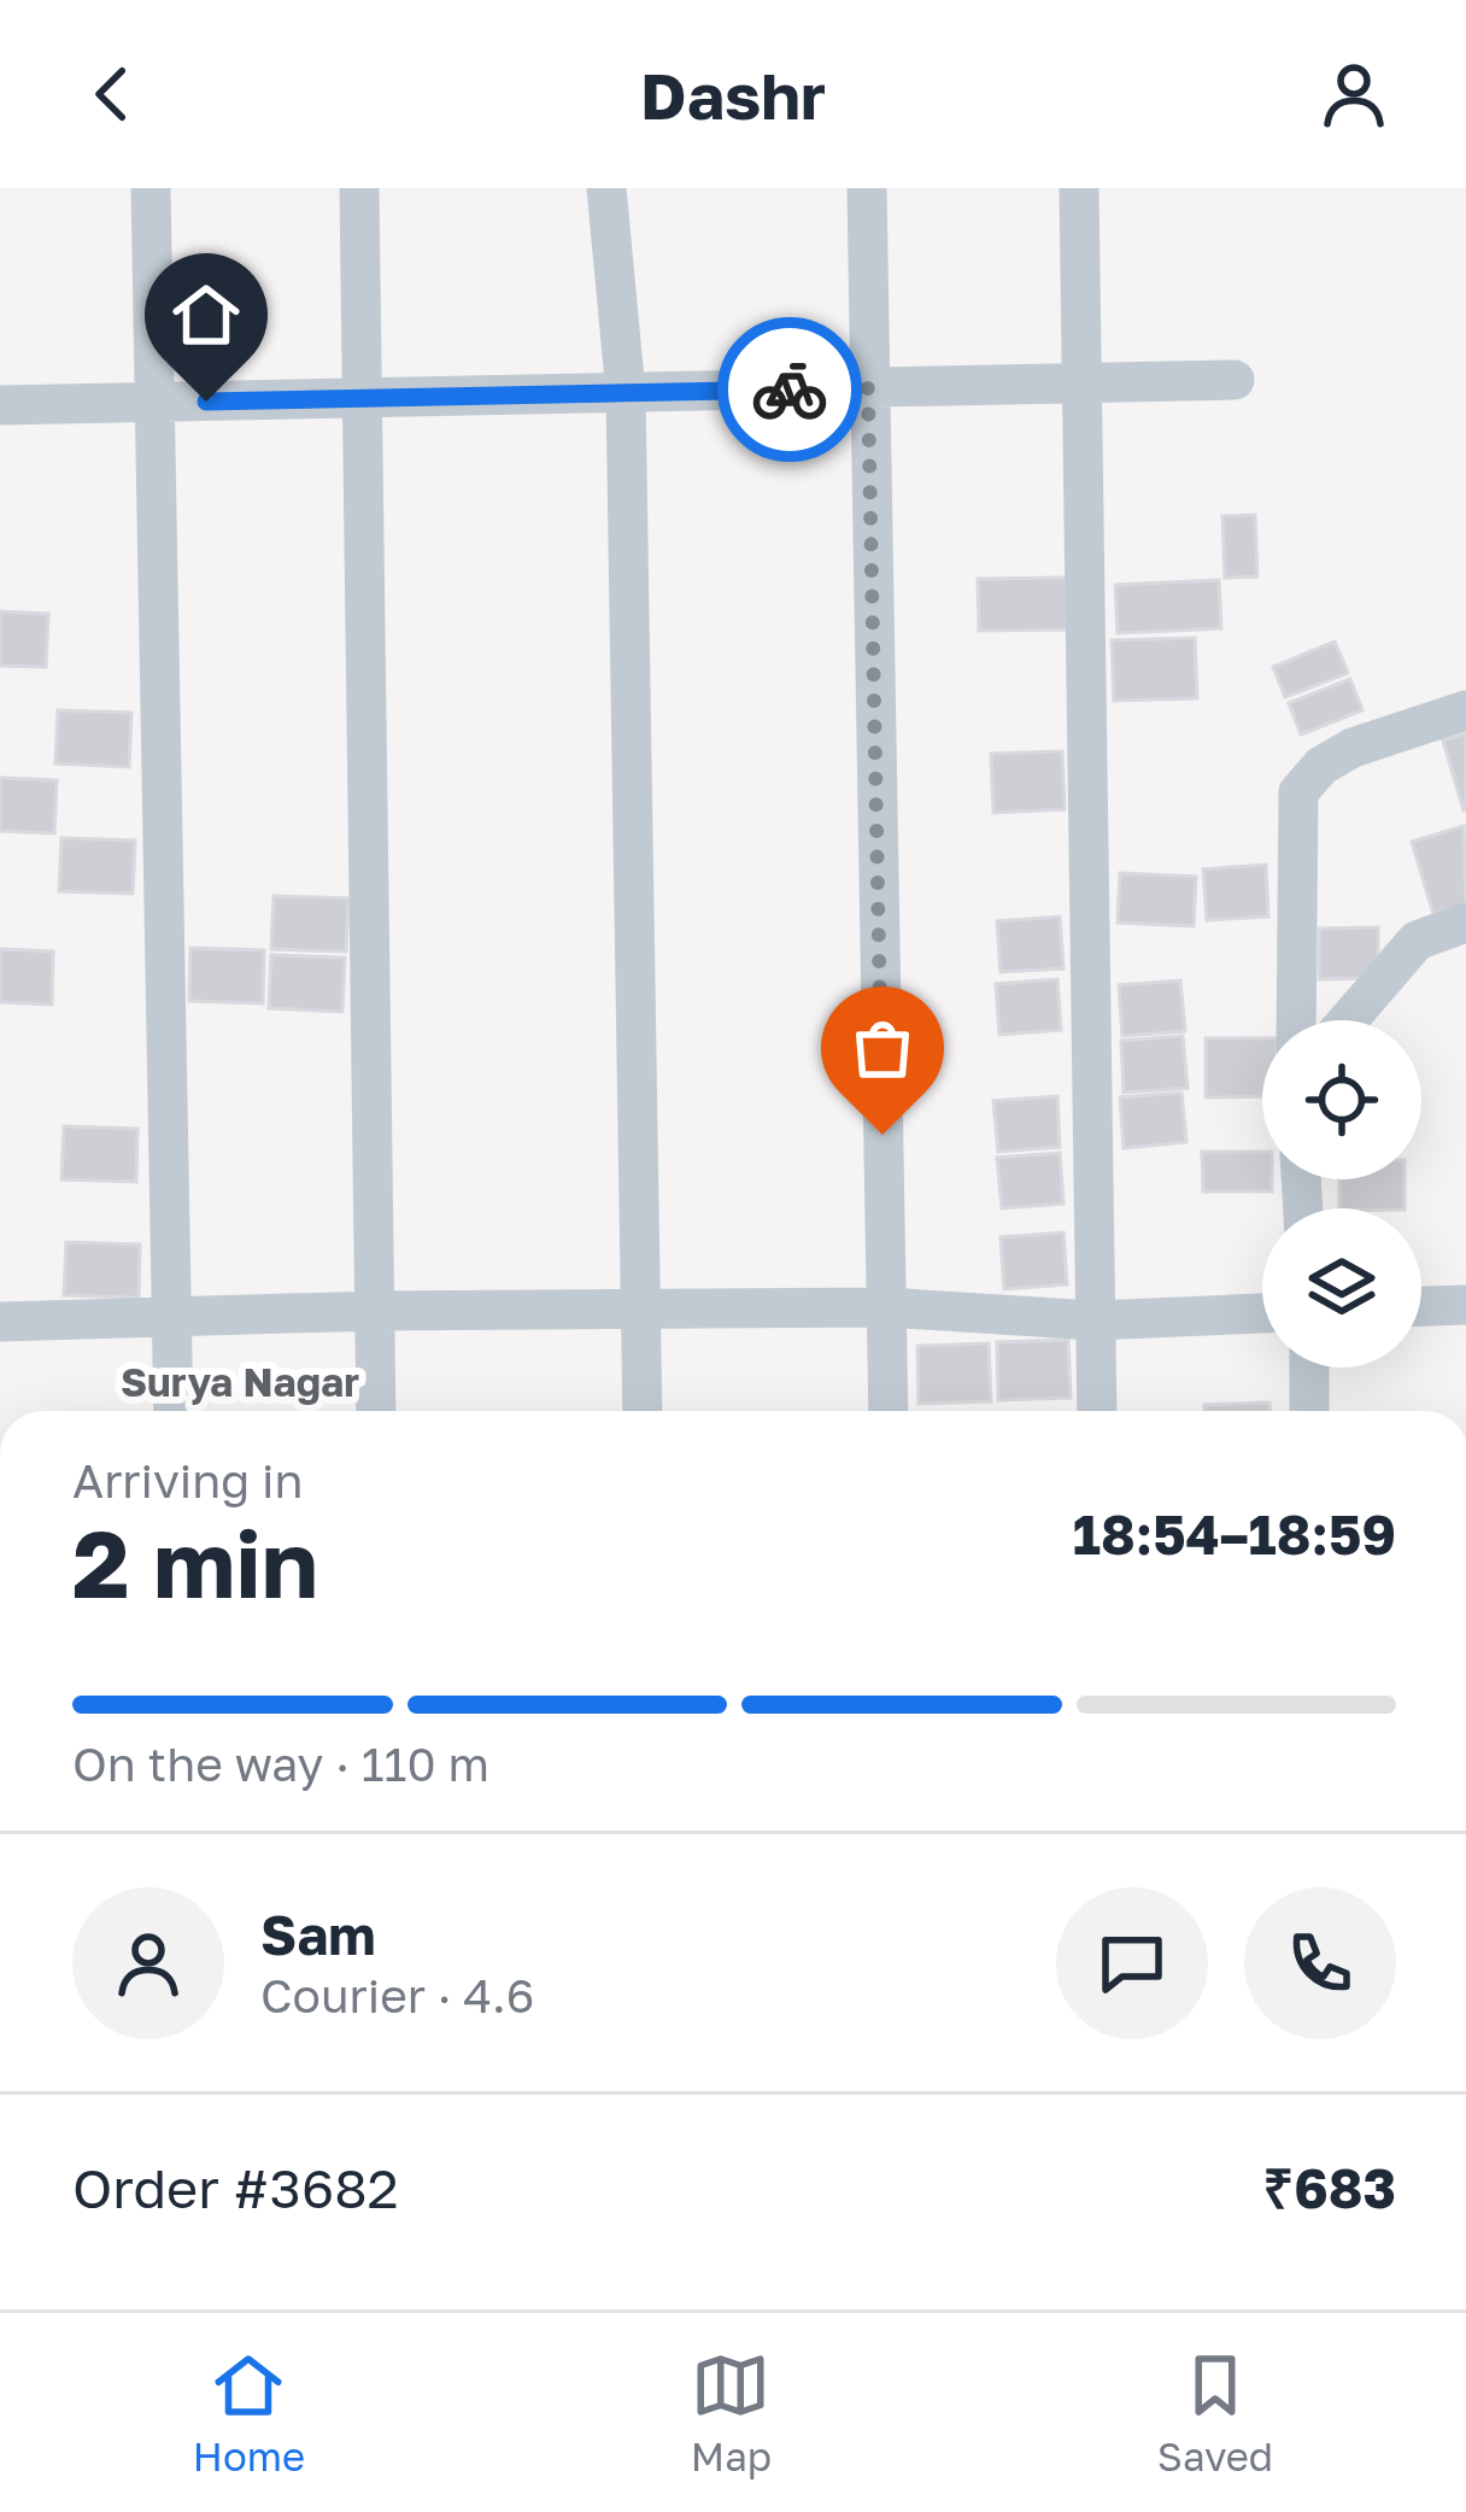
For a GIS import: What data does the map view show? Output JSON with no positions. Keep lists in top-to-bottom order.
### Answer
{
  "districts": ["Surya Nagar"],
  "page": {
    "header": "Dashr",
    "heading": ["2 min", "Arriving in", "18:54–18:59"],
    "panel": [
      "Sam",
      "Courier · 4.6",
      "Order #3682",
      "₹683"
    ],
    "bar": "On the way · 110 m",
    "tabs": ["Home", "Map", "Saved"]
  }
}
